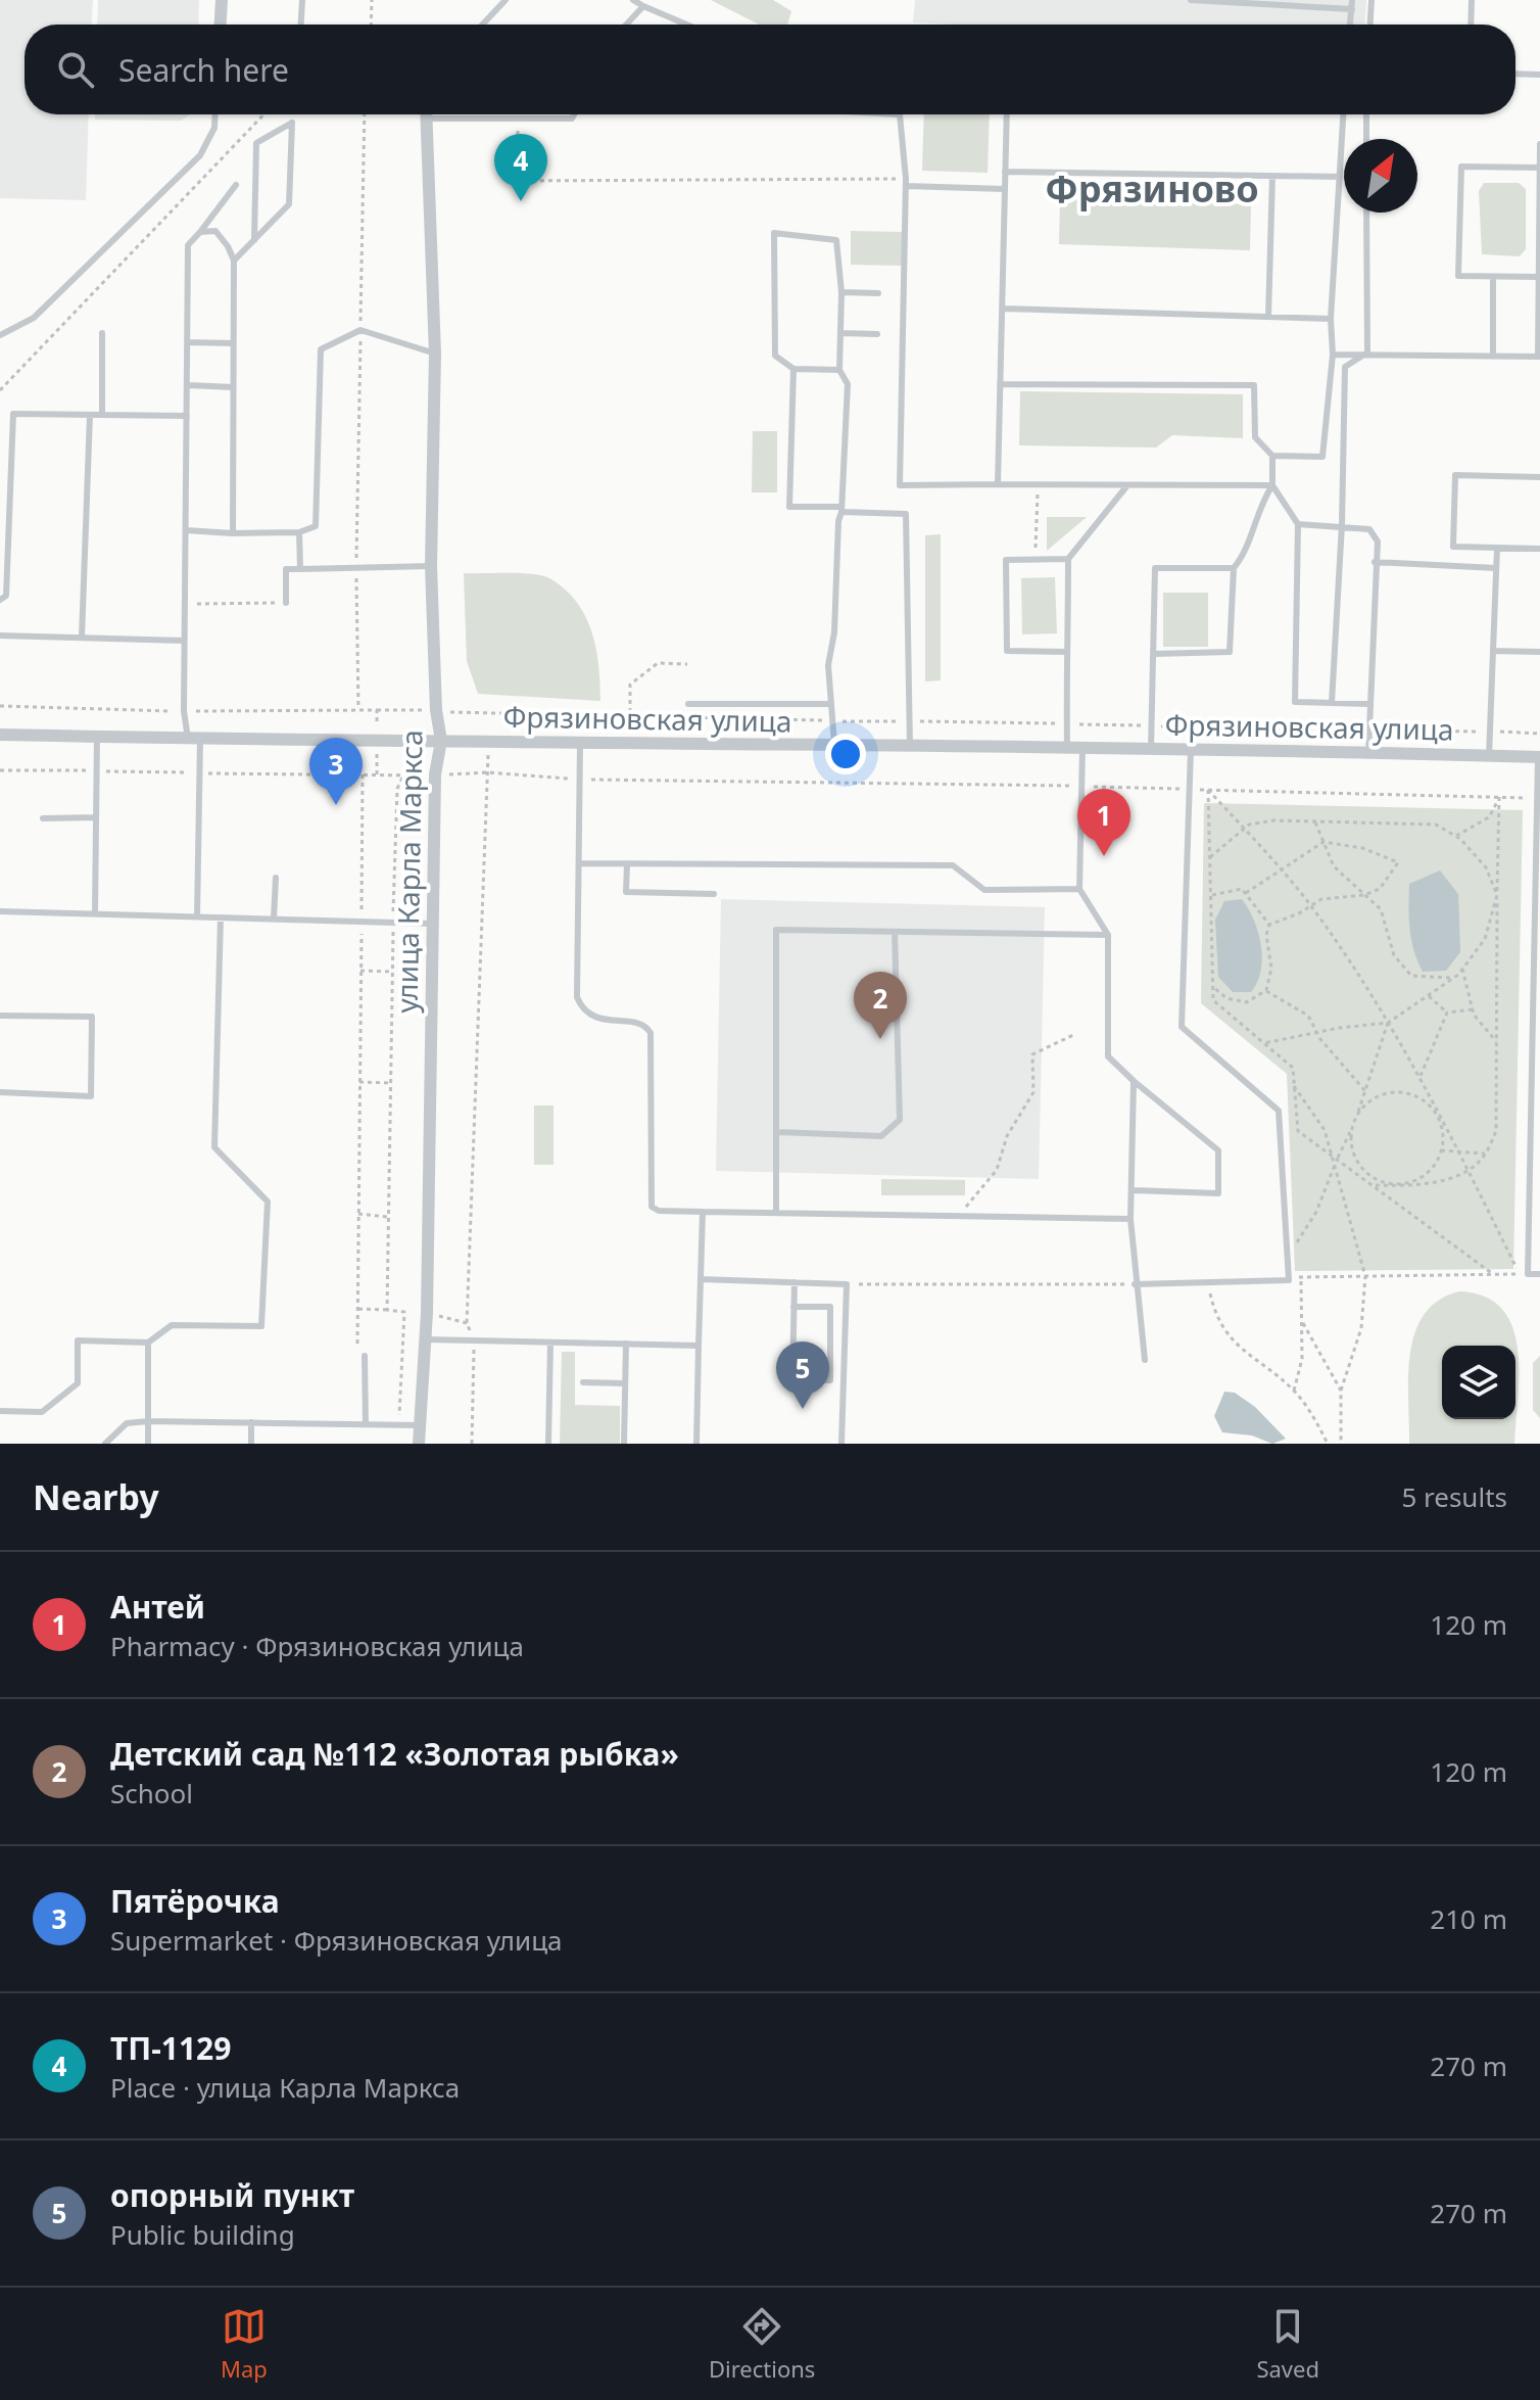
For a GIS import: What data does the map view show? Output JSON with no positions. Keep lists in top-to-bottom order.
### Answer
{
  "streets": {
    "street": ["Фрязиновская улица", "улица Карла Маркса"]
  },
  "crossings": [
    ["Фрязиновская улица", "улица Карла Маркса"]
  ],
  "districts": ["Фрязиново"],
  "north": "top right",
  "page": {
    "search": "Search here",
    "pins": [
      "4",
      "3",
      "1",
      "2",
      "5"
    ],
    "heading": ["Nearby", "5 results"],
    "list": [
      {
        "mark": "1",
        "name": "Антей",
        "note": "Pharmacy · Фрязиновская улица",
        "value": "120 m"
      },
      {
        "mark": "2",
        "name": "Детский сад №112 «Золотая рыбка»",
        "note": "School",
        "value": "120 m"
      },
      {
        "mark": "3",
        "name": "Пятёрочка",
        "note": "Supermarket · Фрязиновская улица",
        "value": "210 m"
      },
      {
        "mark": "4",
        "name": "ТП-1129",
        "note": "Place · улица Карла Маркса",
        "value": "270 m"
      },
      {
        "mark": "5",
        "name": "опорный пункт",
        "note": "Public building",
        "value": "270 m"
      }
    ],
    "nav": ["Map", "Directions", "Saved"]
  }
}
